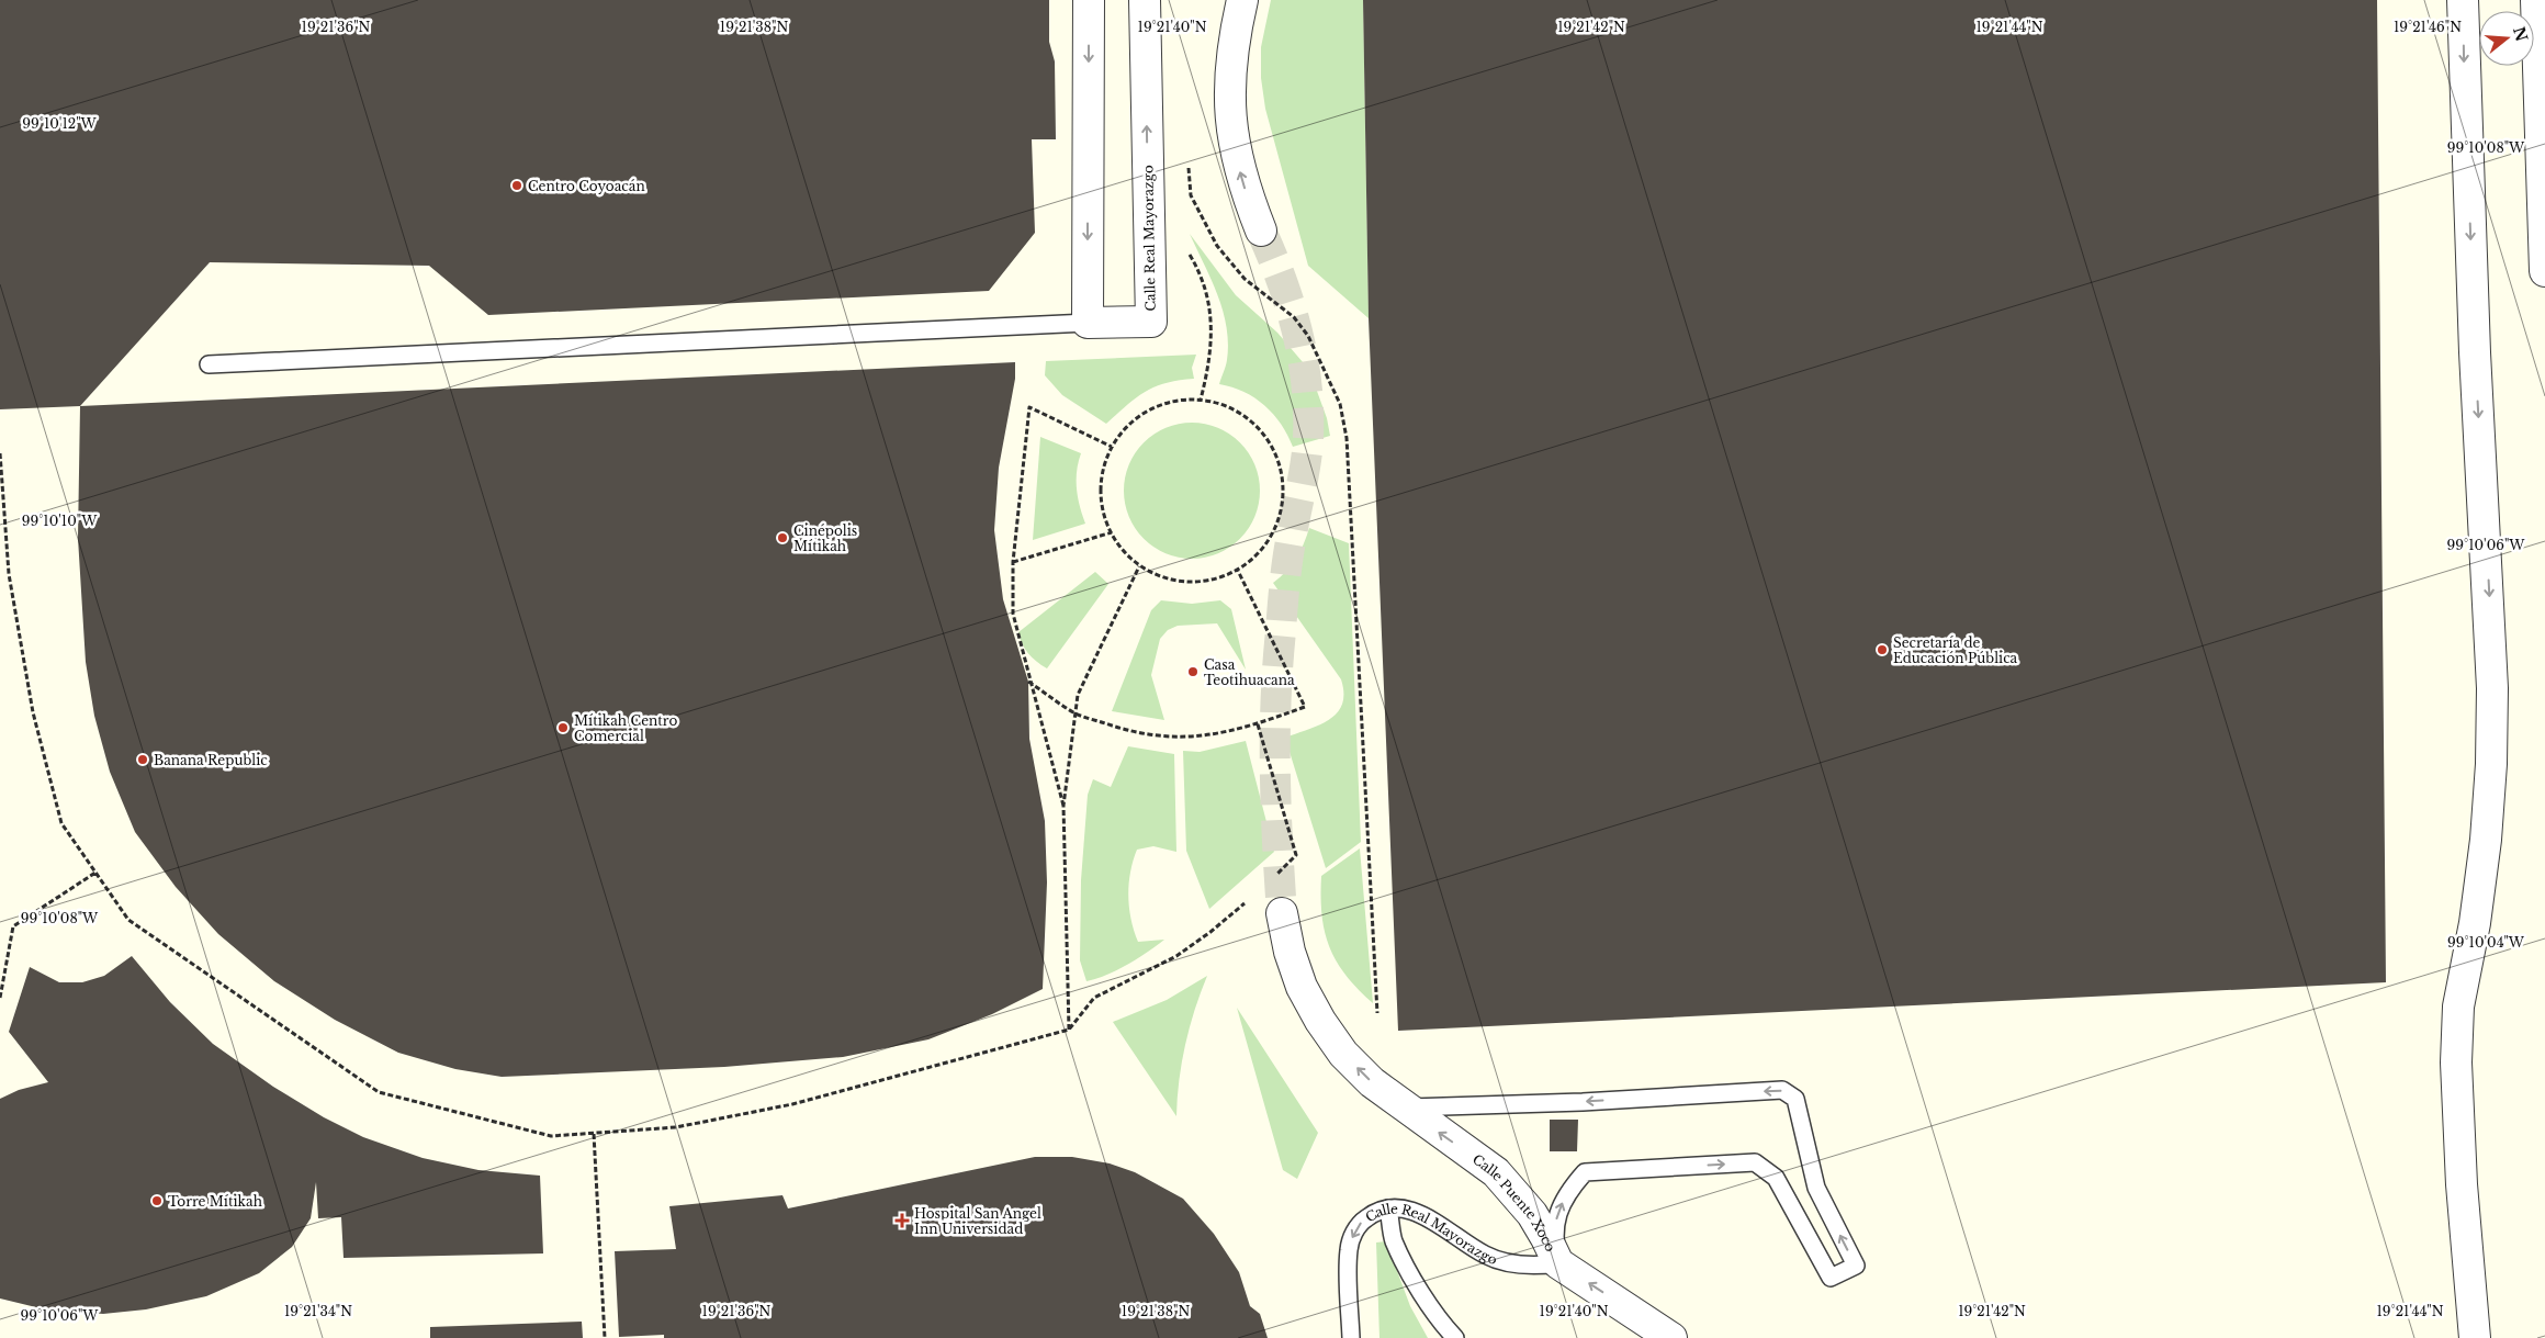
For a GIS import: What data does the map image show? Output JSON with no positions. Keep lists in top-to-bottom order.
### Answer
{
  "streets": {
    "street": ["Calle Real Mayorazgo", "Calle Puente Xoco"]
  },
  "crossings": [
    ["Calle Real Mayorazgo", "Calle Puente Xoco"]
  ],
  "one_way": ["Calle Puente Xoco"],
  "places": {
    "other": [
      "Centro Coyoacán",
      "Cinépolis Mítikah",
      "Secretaría de Educación Pública",
      "Casa Teotihuacana",
      "Mítikah Centro Comercial",
      "Banana Republic",
      "Torre Mítikah"
    ],
    "health": ["Hospital San Angel Inn Universidad"]
  },
  "north": "right",
  "coordinates": [
    "19°21'36\"N",
    "19°21'38\"N",
    "19°21'40\"N",
    "19°21'42\"N",
    "19°21'44\"N",
    "19°21'46\"N",
    "99°10'12\"W",
    "99°10'08\"W",
    "99°10'10\"W",
    "99°10'06\"W",
    "99°10'04\"W",
    "19°21'34\"N"
  ]
}
